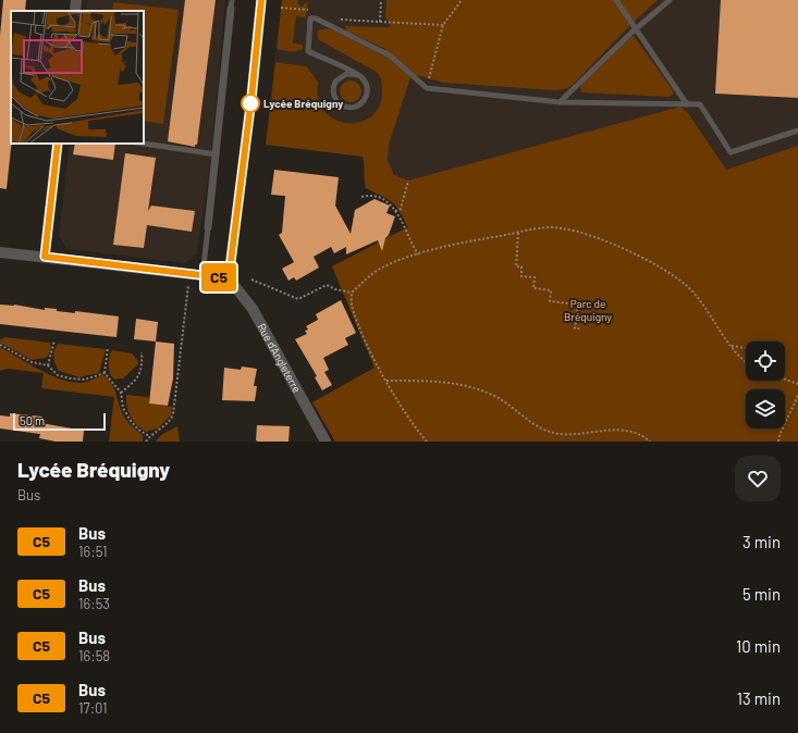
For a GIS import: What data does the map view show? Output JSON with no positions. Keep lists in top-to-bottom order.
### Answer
{
  "streets": {
    "street": ["Rue d'Angleterre"]
  },
  "parks": ["Parc de Bréquigny"],
  "places": ["Lycée Bréquigny"],
  "lines": ["bus line C5"],
  "scale_bar": "50 m",
  "page": {
    "on_map": "C5",
    "scale": "50 m",
    "heading": ["Lycée Bréquigny", "Bus"],
    "list": [
      {
        "mark": "C5",
        "name": "Bus",
        "note": "16:51",
        "value": "3 min"
      },
      {
        "mark": "C5",
        "name": "Bus",
        "note": "16:53",
        "value": "5 min"
      },
      {
        "mark": "C5",
        "name": "Bus",
        "note": "16:58",
        "value": "10 min"
      },
      {
        "mark": "C5",
        "name": "Bus",
        "note": "17:01",
        "value": "13 min"
      }
    ]
  }
}
